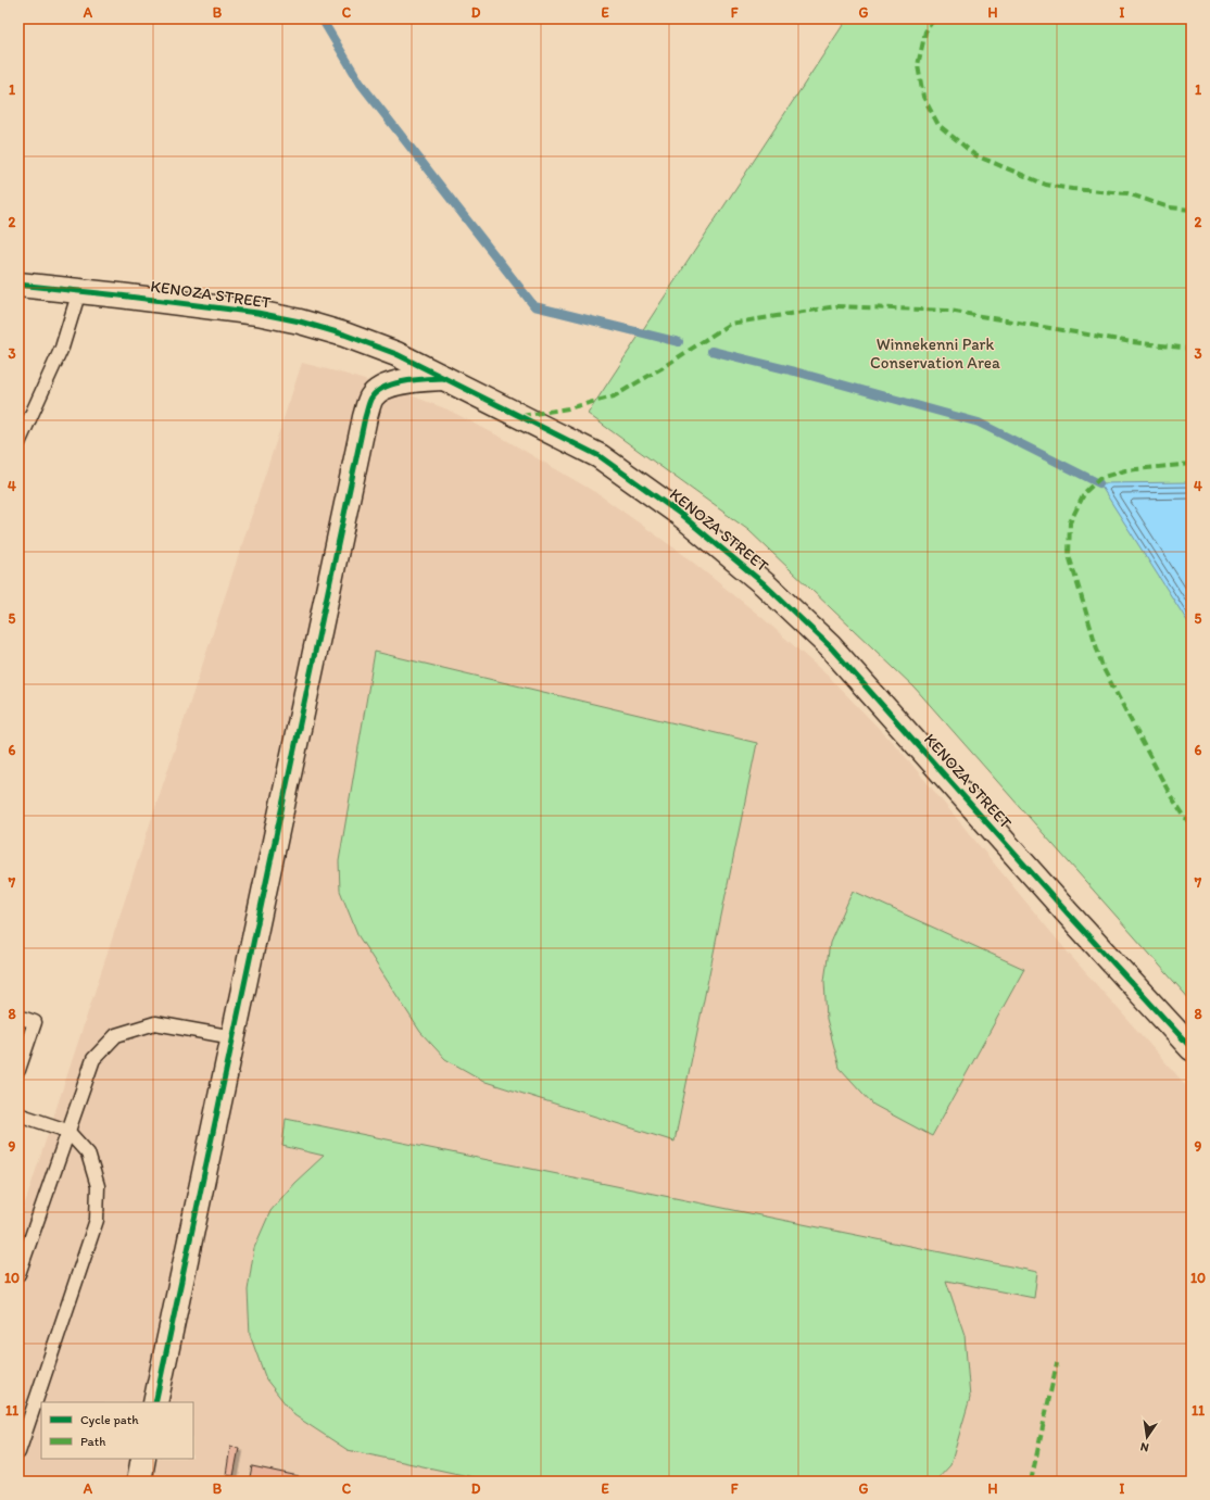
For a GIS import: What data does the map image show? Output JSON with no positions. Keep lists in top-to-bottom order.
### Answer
{
  "streets": {
    "street": ["KENOZA STREET"]
  },
  "parks": ["Winnekenni Park Conservation Area"],
  "legend": ["Cycle path", "Path"],
  "north": "bottom",
  "grid": {
    "columns": [
      "A",
      "B",
      "C",
      "D",
      "E",
      "F",
      "G",
      "H",
      "I"
    ],
    "rows": [
      "1",
      "2",
      "3",
      "4",
      "5",
      "6",
      "7",
      "8",
      "9",
      "10",
      "11"
    ]
  }
}
